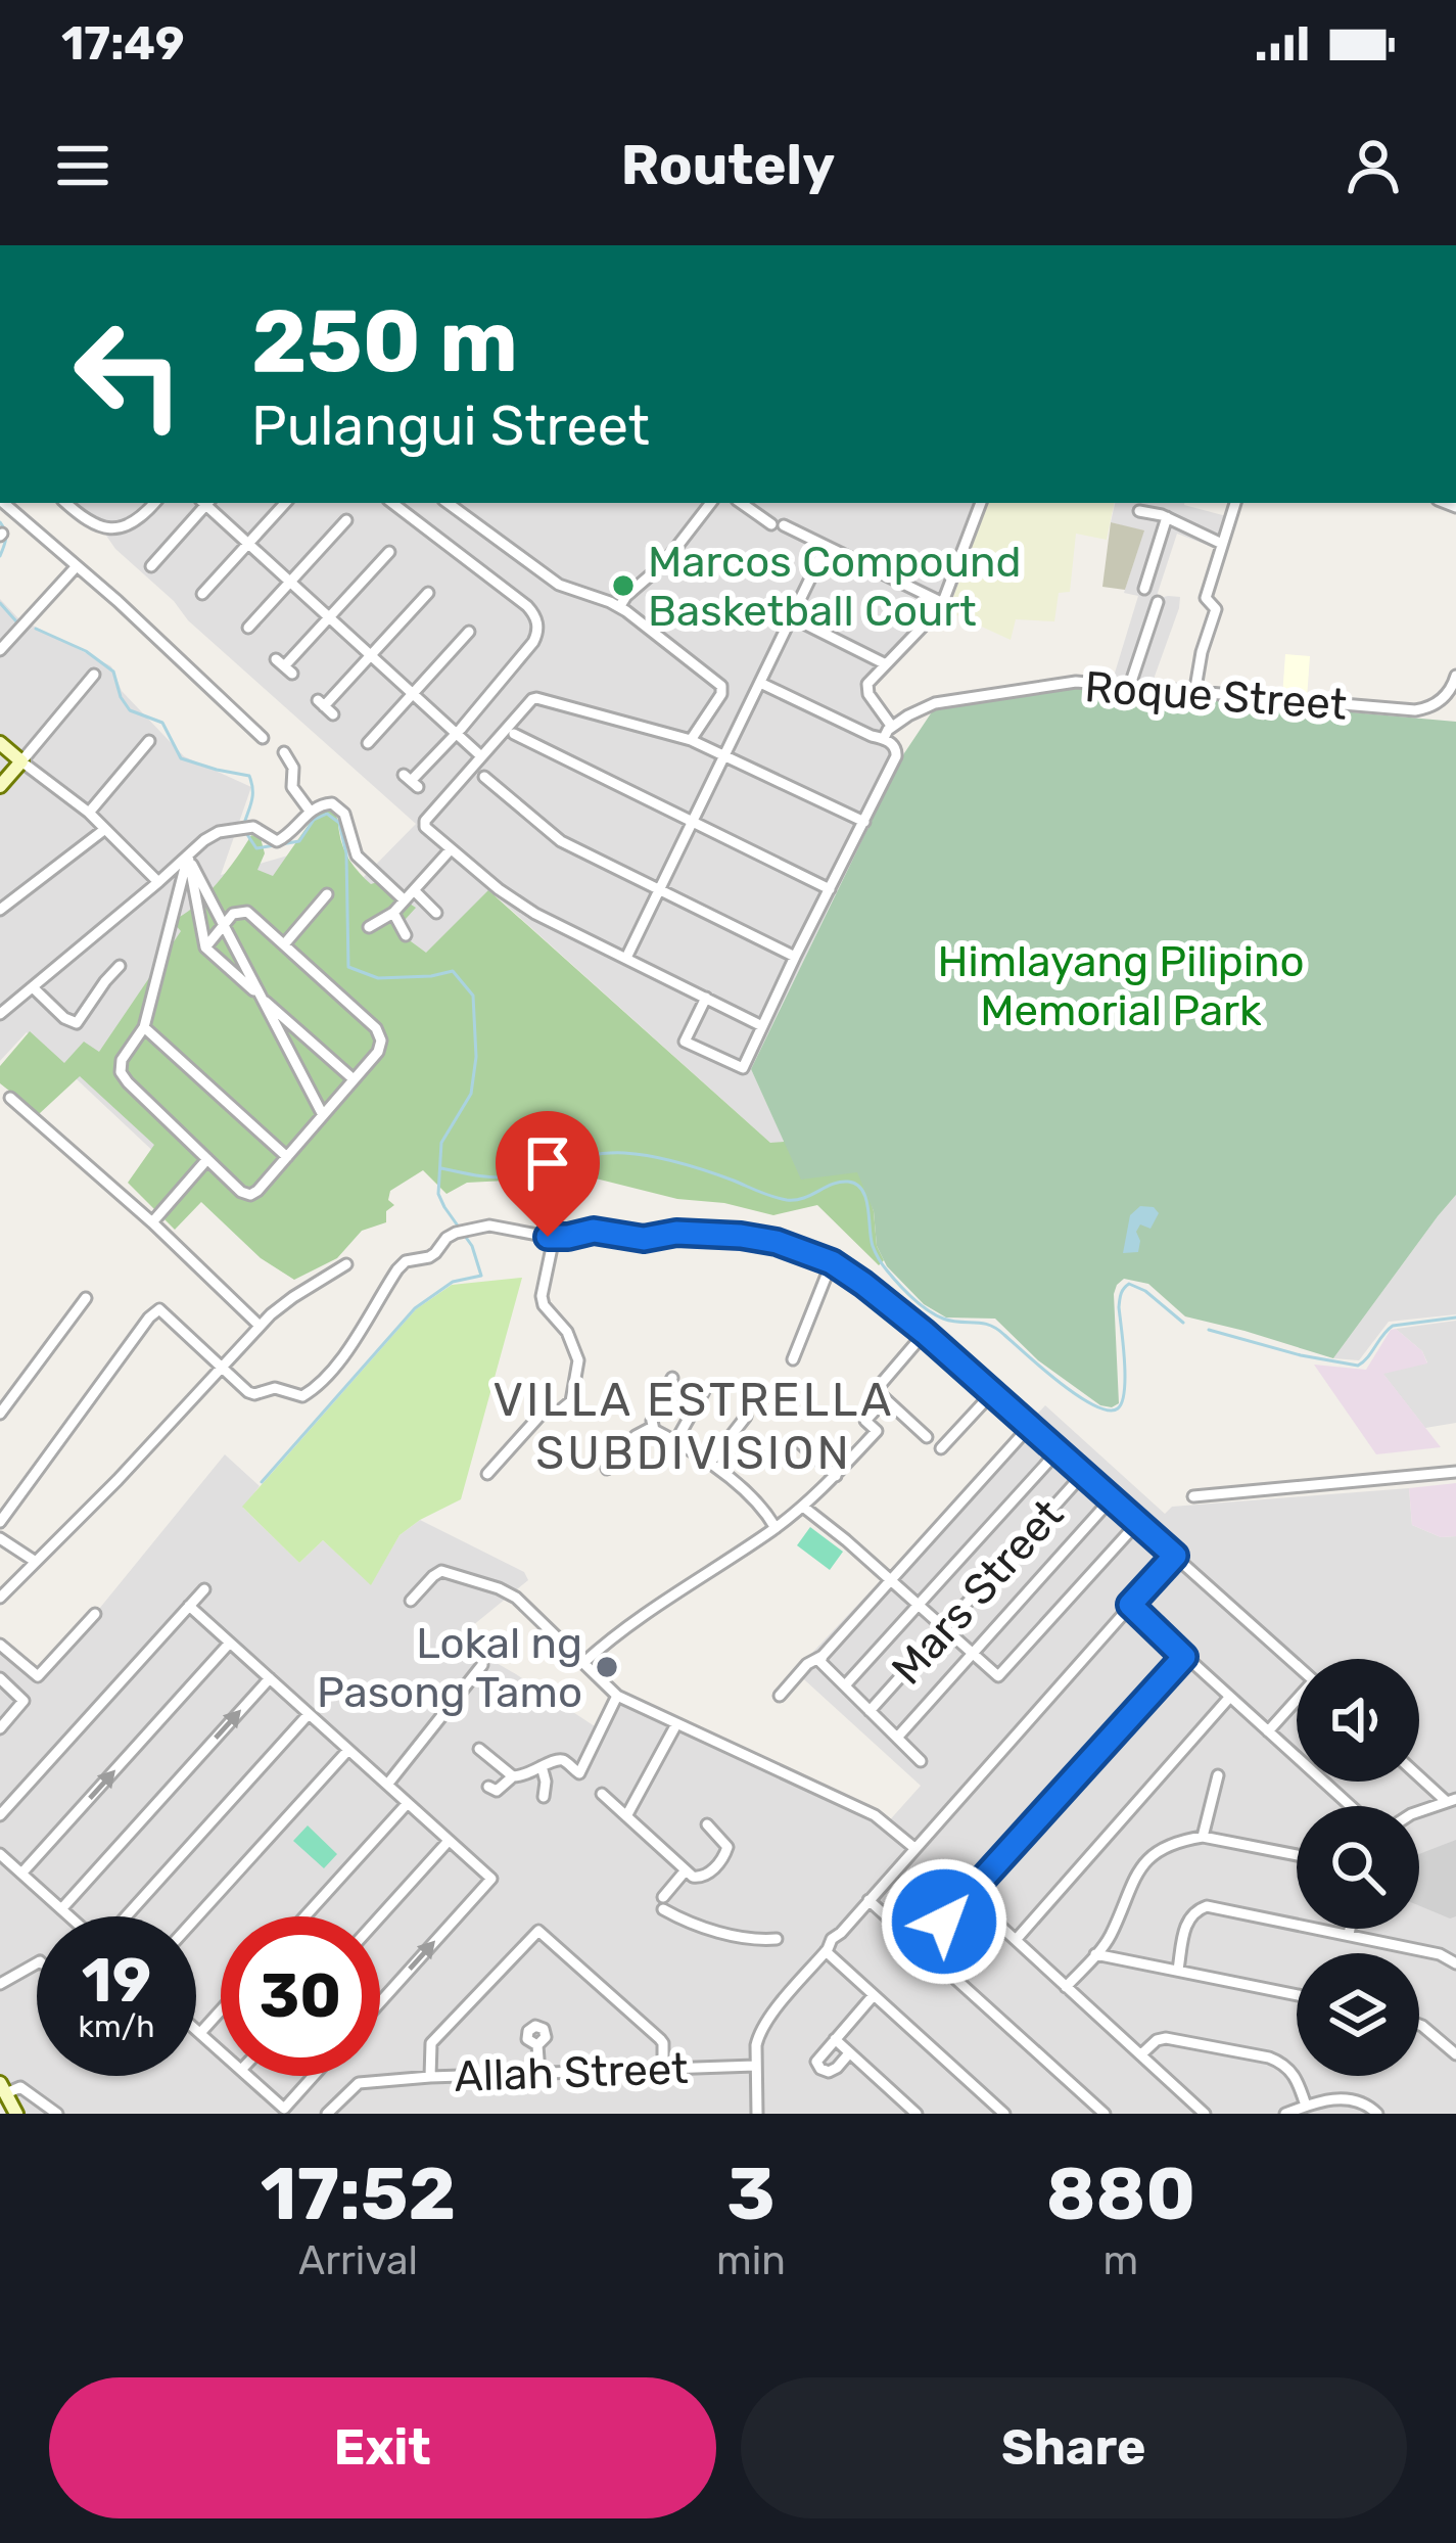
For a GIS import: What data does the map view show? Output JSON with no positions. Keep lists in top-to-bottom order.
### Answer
{
  "streets": {
    "street": ["Roque Street", "Mars Street", "Allah Street"]
  },
  "districts": ["VILLA ESTRELLA SUBDIVISION"],
  "parks": ["Himlayang Pilipino Memorial Park"],
  "places": ["Marcos Compound Basketball Court", "Lokal ng Pasong Tamo"],
  "page": {
    "status": "17:49",
    "header": "Routely",
    "turn": ["250 m", "Pulangui Street"],
    "speed": "19 km/h",
    "limit": "30",
    "eta": [
      "17:52",
      "Arrival",
      "3",
      "min",
      "880",
      "m"
    ],
    "buttons": ["Exit", "Share"]
  }
}
